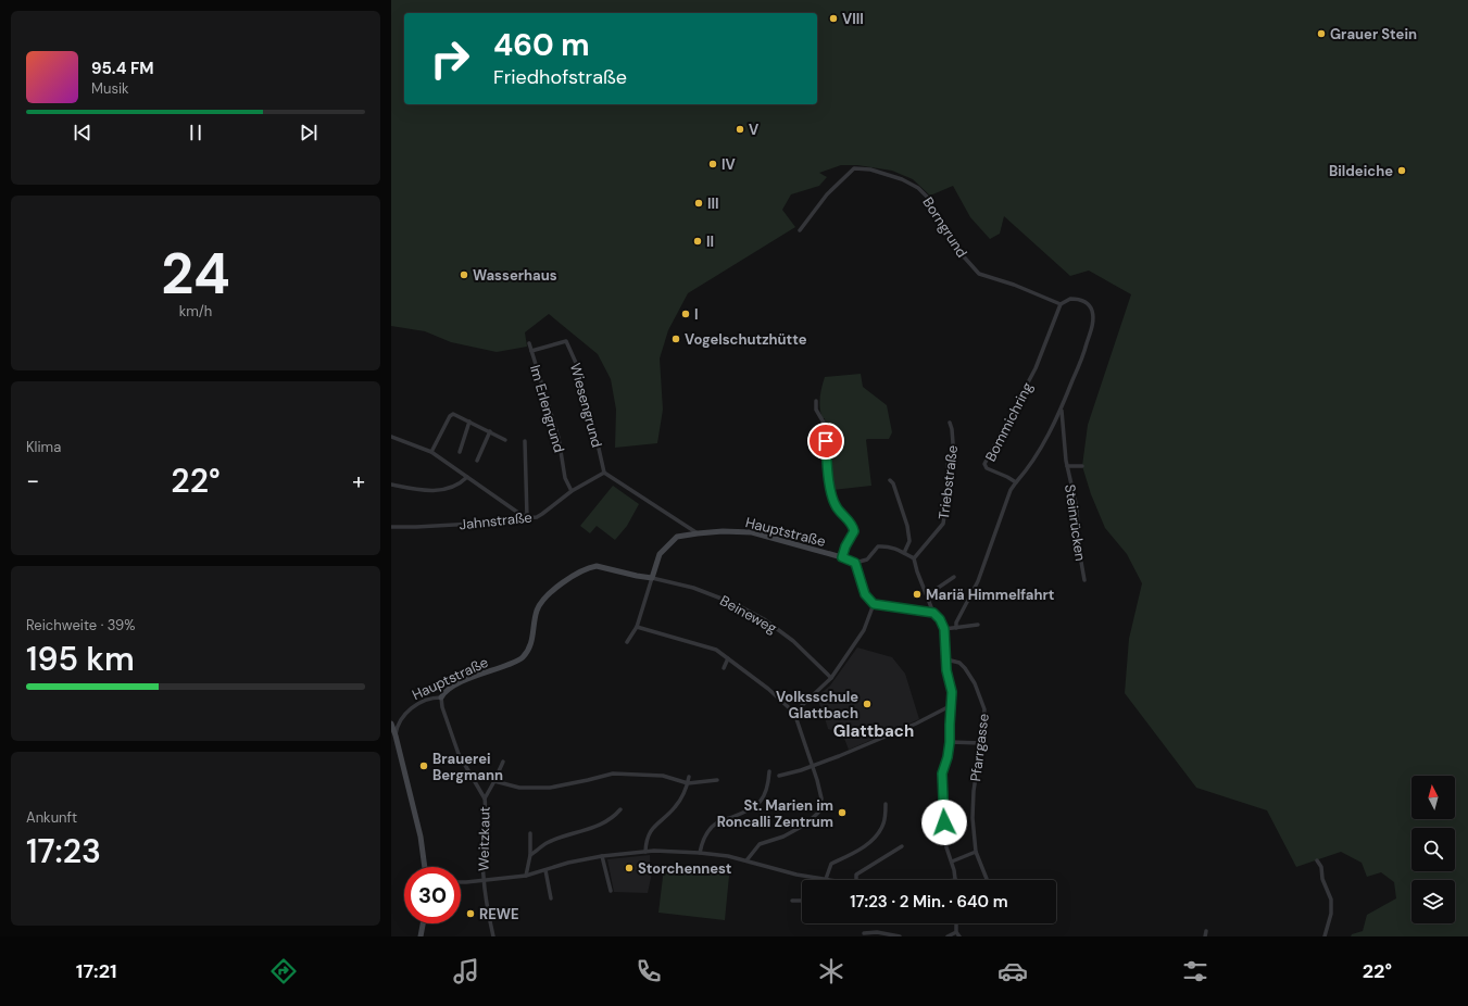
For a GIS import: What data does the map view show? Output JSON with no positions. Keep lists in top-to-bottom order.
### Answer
{
  "streets": {
    "street": [
      "Borngrund",
      "Wiesengrund",
      "Im Erlengrund",
      "Bommichring",
      "Triebstraße",
      "Jahnstraße",
      "Steinrücken",
      "Hauptstraße",
      "Beineweg",
      "Pfarrgasse",
      "Weitzkaut"
    ]
  },
  "crossings": [
    ["Borngrund", "Bommichring"],
    ["Wiesengrund", "Im Erlengrund"],
    ["Wiesengrund", "Jahnstraße"],
    ["Im Erlengrund", "Jahnstraße"],
    ["Hauptstraße", "Beineweg"],
    ["Hauptstraße", "Weitzkaut"]
  ],
  "districts": ["Glattbach"],
  "places": [
    "VIII",
    "Grauer Stein",
    "V",
    "IV",
    "Bildeiche",
    "III",
    "II",
    "Wasserhaus",
    "I",
    "Vogelschutzhütte",
    "Mariä Himmelfahrt",
    "Volksschule Glattbach",
    "Brauerei Bergmann",
    "St. Marien im Roncalli Zentrum",
    "Storchennest",
    "REWE"
  ],
  "north": "top",
  "page": {
    "turn": ["460 m", "Friedhofstraße"],
    "song": ["95.4 FM", "Musik"],
    "tile": [
      ["24", "km/h"],
      "Klima",
      ["Reichweite · 39%", "195 km"],
      ["Ankunft", "17:23"]
    ],
    "heat": ["−", "22°", "+"],
    "limit": "30",
    "trip": "17:23 · 2 Min. · 640 m",
    "tabs": ["17:21", "22°"]
  }
}
